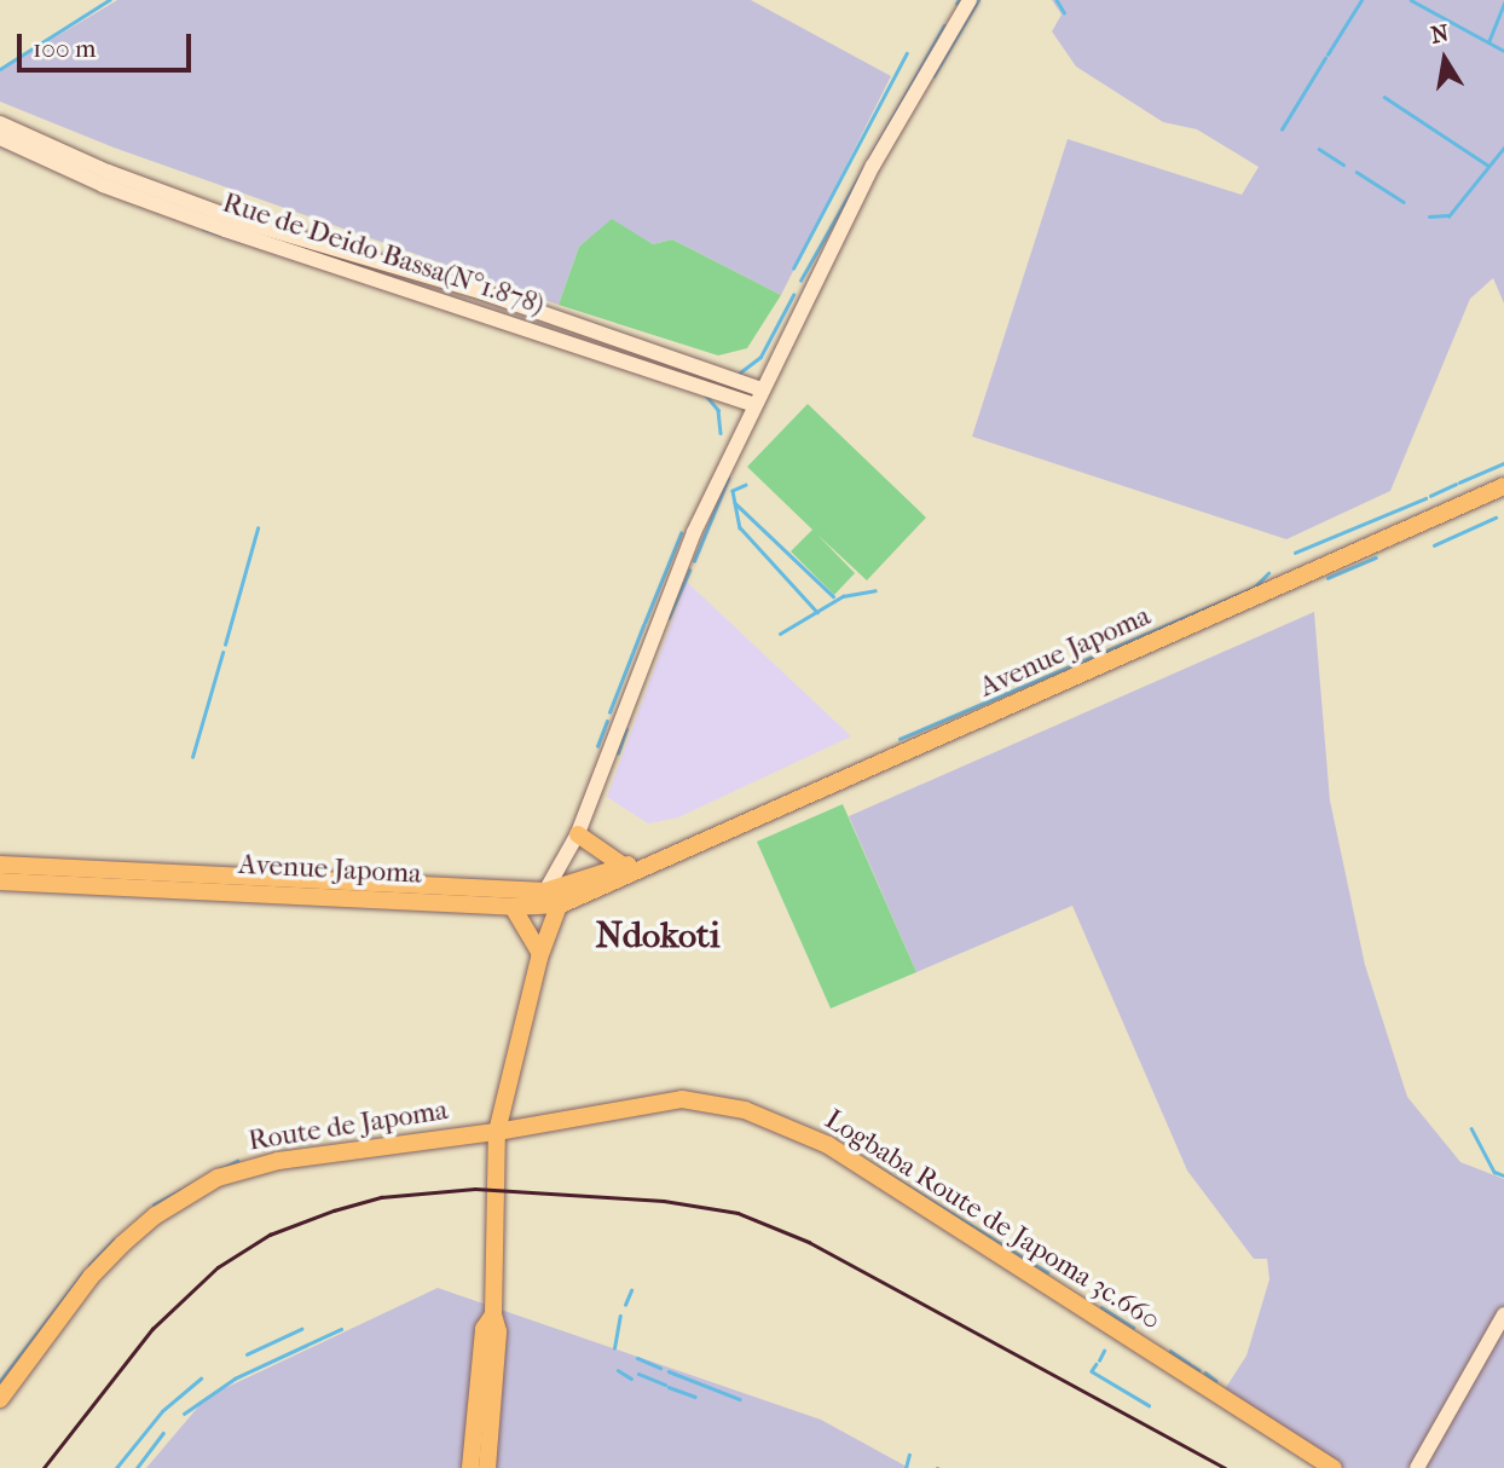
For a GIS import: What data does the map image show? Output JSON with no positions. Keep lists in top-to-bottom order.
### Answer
{
  "streets": {
    "main road": [
      "Rue de Deido Bassa(N°1.878)",
      "Avenue Japoma",
      "Route de Japoma",
      "Logbaba Route de Japoma 3c.660"
    ]
  },
  "crossings": [
    ["Route de Japoma", "Logbaba Route de Japoma 3c.660"]
  ],
  "districts": ["Ndokoti"],
  "scale_bar": "100 m",
  "north": "top"
}
